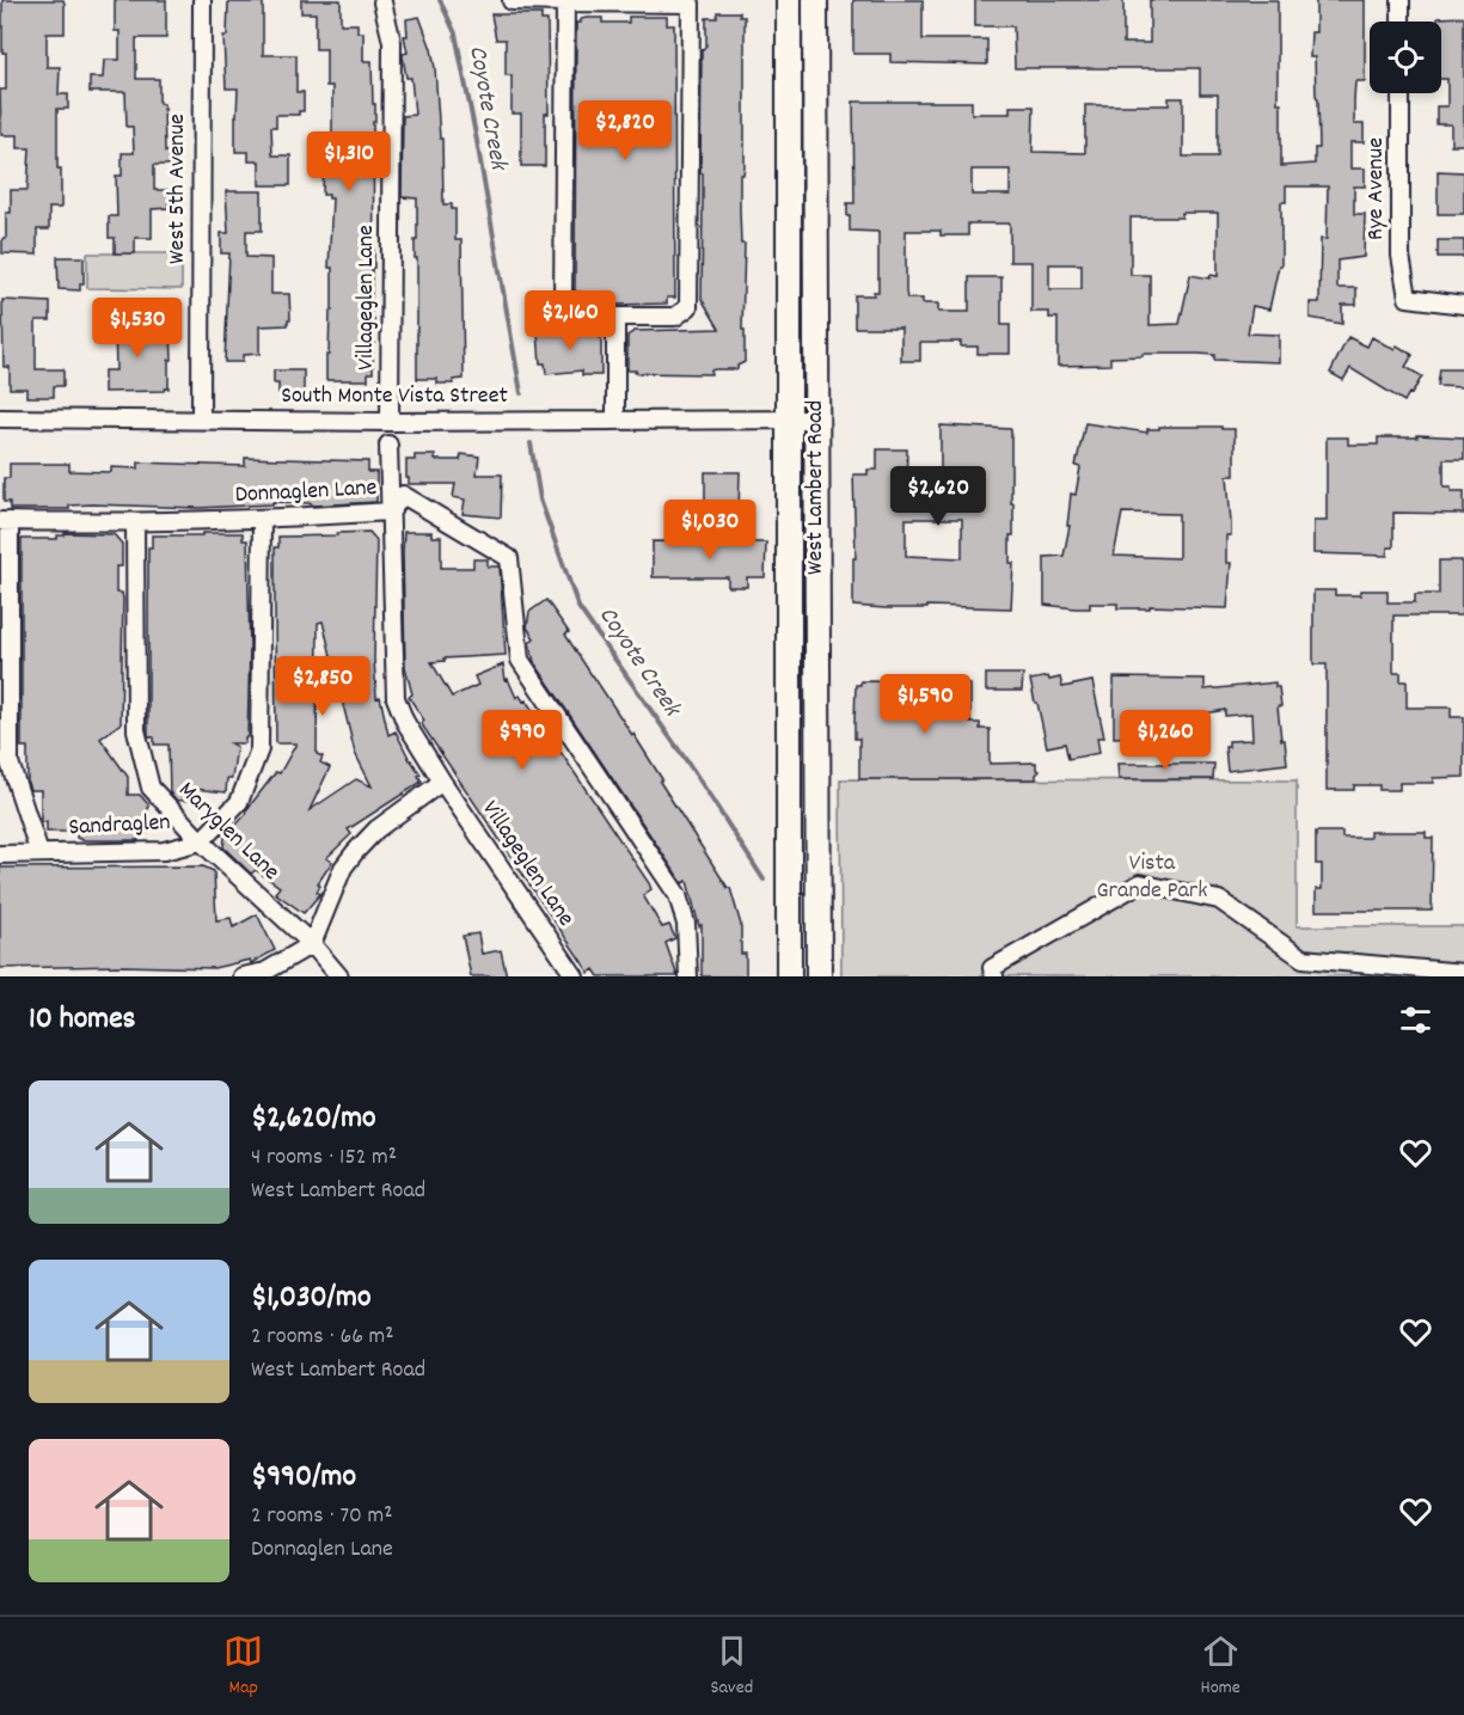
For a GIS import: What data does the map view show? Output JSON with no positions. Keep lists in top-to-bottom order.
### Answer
{
  "streets": {
    "main road": ["West Lambert Road"],
    "street": [
      "West 5th Avenue",
      "Rye Avenue",
      "Villageglen Lane",
      "South Monte Vista Street",
      "Donnaglen Lane",
      "Sandraglen",
      "Maryglen Lane"
    ]
  },
  "crossings": [
    ["West 5th Avenue", "South Monte Vista Street"],
    ["Villageglen Lane", "South Monte Vista Street"],
    ["Villageglen Lane", "Donnaglen Lane"],
    ["South Monte Vista Street", "West Lambert Road"],
    ["Donnaglen Lane", "Sandraglen"],
    ["Donnaglen Lane", "Maryglen Lane"],
    ["Sandraglen", "Maryglen Lane"]
  ],
  "water": ["Coyote Creek"],
  "parks": ["Vista Grande Park"],
  "page": {
    "price": [
      "$2,820",
      "$1,310",
      "$2,160",
      "$1,530",
      "$2,620",
      "$1,030",
      "$2,850",
      "$1,590",
      "$990",
      "$1,260"
    ],
    "heading": "10 homes",
    "list": [
      {
        "name": "$2,620/mo",
        "note": "4 rooms · 152 m² · West Lambert Road"
      },
      {
        "name": "$1,030/mo",
        "note": "2 rooms · 66 m² · West Lambert Road"
      },
      {
        "name": "$990/mo",
        "note": "2 rooms · 70 m² · Donnaglen Lane"
      }
    ],
    "tabs": ["Map", "Saved", "Home"]
  }
}
